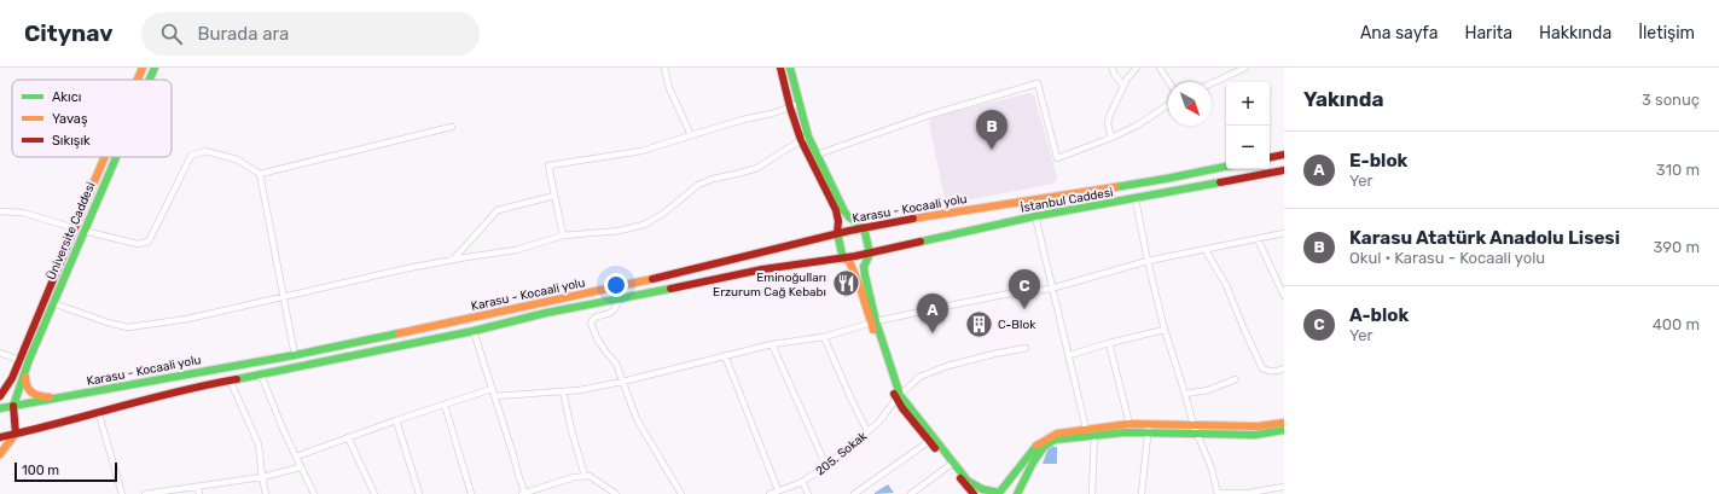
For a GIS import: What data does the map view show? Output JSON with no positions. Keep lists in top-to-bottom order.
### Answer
{
  "streets": {
    "main road": ["İstanbul Caddesi", "Karasu - Kocaali yolu", "Üniversite Caddesi"],
    "street": ["205. Sokak"]
  },
  "crossings": [
    ["İstanbul Caddesi", "Karasu - Kocaali yolu"],
    ["Karasu - Kocaali yolu", "Üniversite Caddesi"]
  ],
  "places": {
    "restaurant": ["Eminoğulları Erzurum Cağ Kebabı"],
    "building": ["C-Blok"]
  },
  "legend": ["Akıcı", "Yavaş", "Sıkışık"],
  "scale_bar": "100 m",
  "north": "bottom right",
  "page": {
    "header": "Citynav",
    "search": "Burada ara",
    "nav": [
      "Ana sayfa",
      "Harita",
      "Hakkında",
      "İletişim"
    ],
    "heading": ["Yakında", "3 sonuç"],
    "map_buttons": ["+", "−"],
    "pins": ["B", "C", "A"],
    "list": [
      {
        "mark": "A",
        "name": "E-blok",
        "note": "Yer",
        "value": "310 m"
      },
      {
        "mark": "B",
        "name": "Karasu Atatürk Anadolu Lisesi",
        "note": "Okul · Karasu - Kocaali yolu",
        "value": "390 m"
      },
      {
        "mark": "C",
        "name": "A-blok",
        "note": "Yer",
        "value": "400 m"
      }
    ],
    "scale": "100 m"
  }
}
